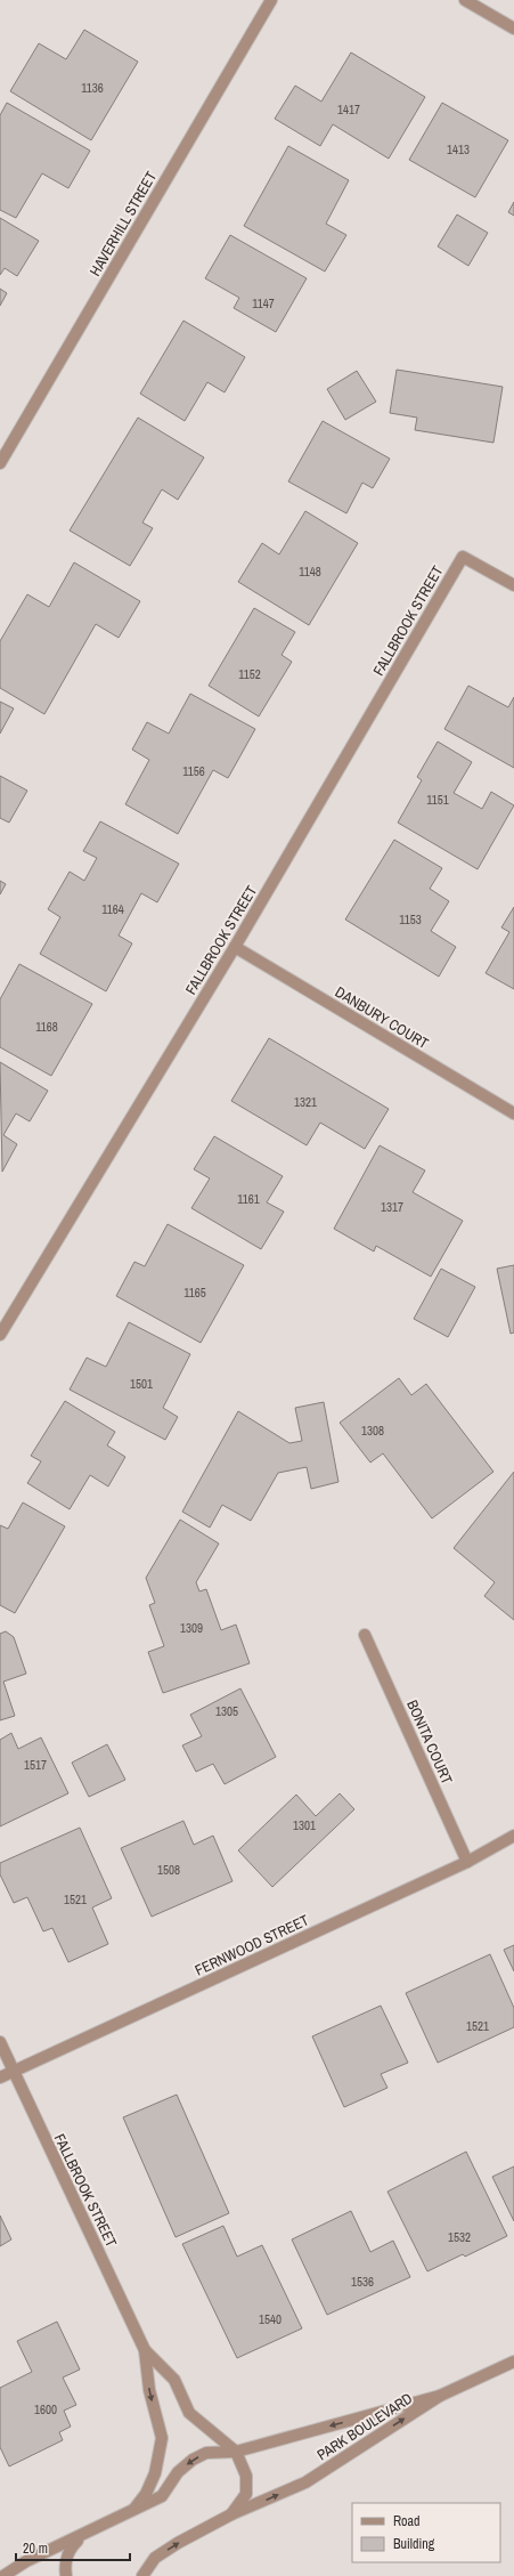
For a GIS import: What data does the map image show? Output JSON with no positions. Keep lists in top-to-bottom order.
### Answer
{
  "streets": {
    "street": [
      "HAVERHILL STREET",
      "FALLBROOK STREET",
      "DANBURY COURT",
      "BONITA COURT",
      "FERNWOOD STREET",
      "PARK BOULEVARD"
    ]
  },
  "crossings": [
    ["FALLBROOK STREET", "DANBURY COURT"],
    ["FALLBROOK STREET", "FERNWOOD STREET"],
    ["BONITA COURT", "FERNWOOD STREET"]
  ],
  "house_numbers": [
    "1136",
    "1417",
    "1413",
    "1147",
    "1148",
    "1152",
    "1156",
    "1151",
    "1164",
    "1153",
    "1168",
    "1321",
    "1161",
    "1317",
    "1165",
    "1501",
    "1308",
    "1309",
    "1305",
    "1517",
    "1301",
    "1508",
    "1521",
    "1521",
    "1532",
    "1536",
    "1540",
    "1600"
  ],
  "legend": ["Road", "Building"],
  "scale_bar": "20 m"
}
